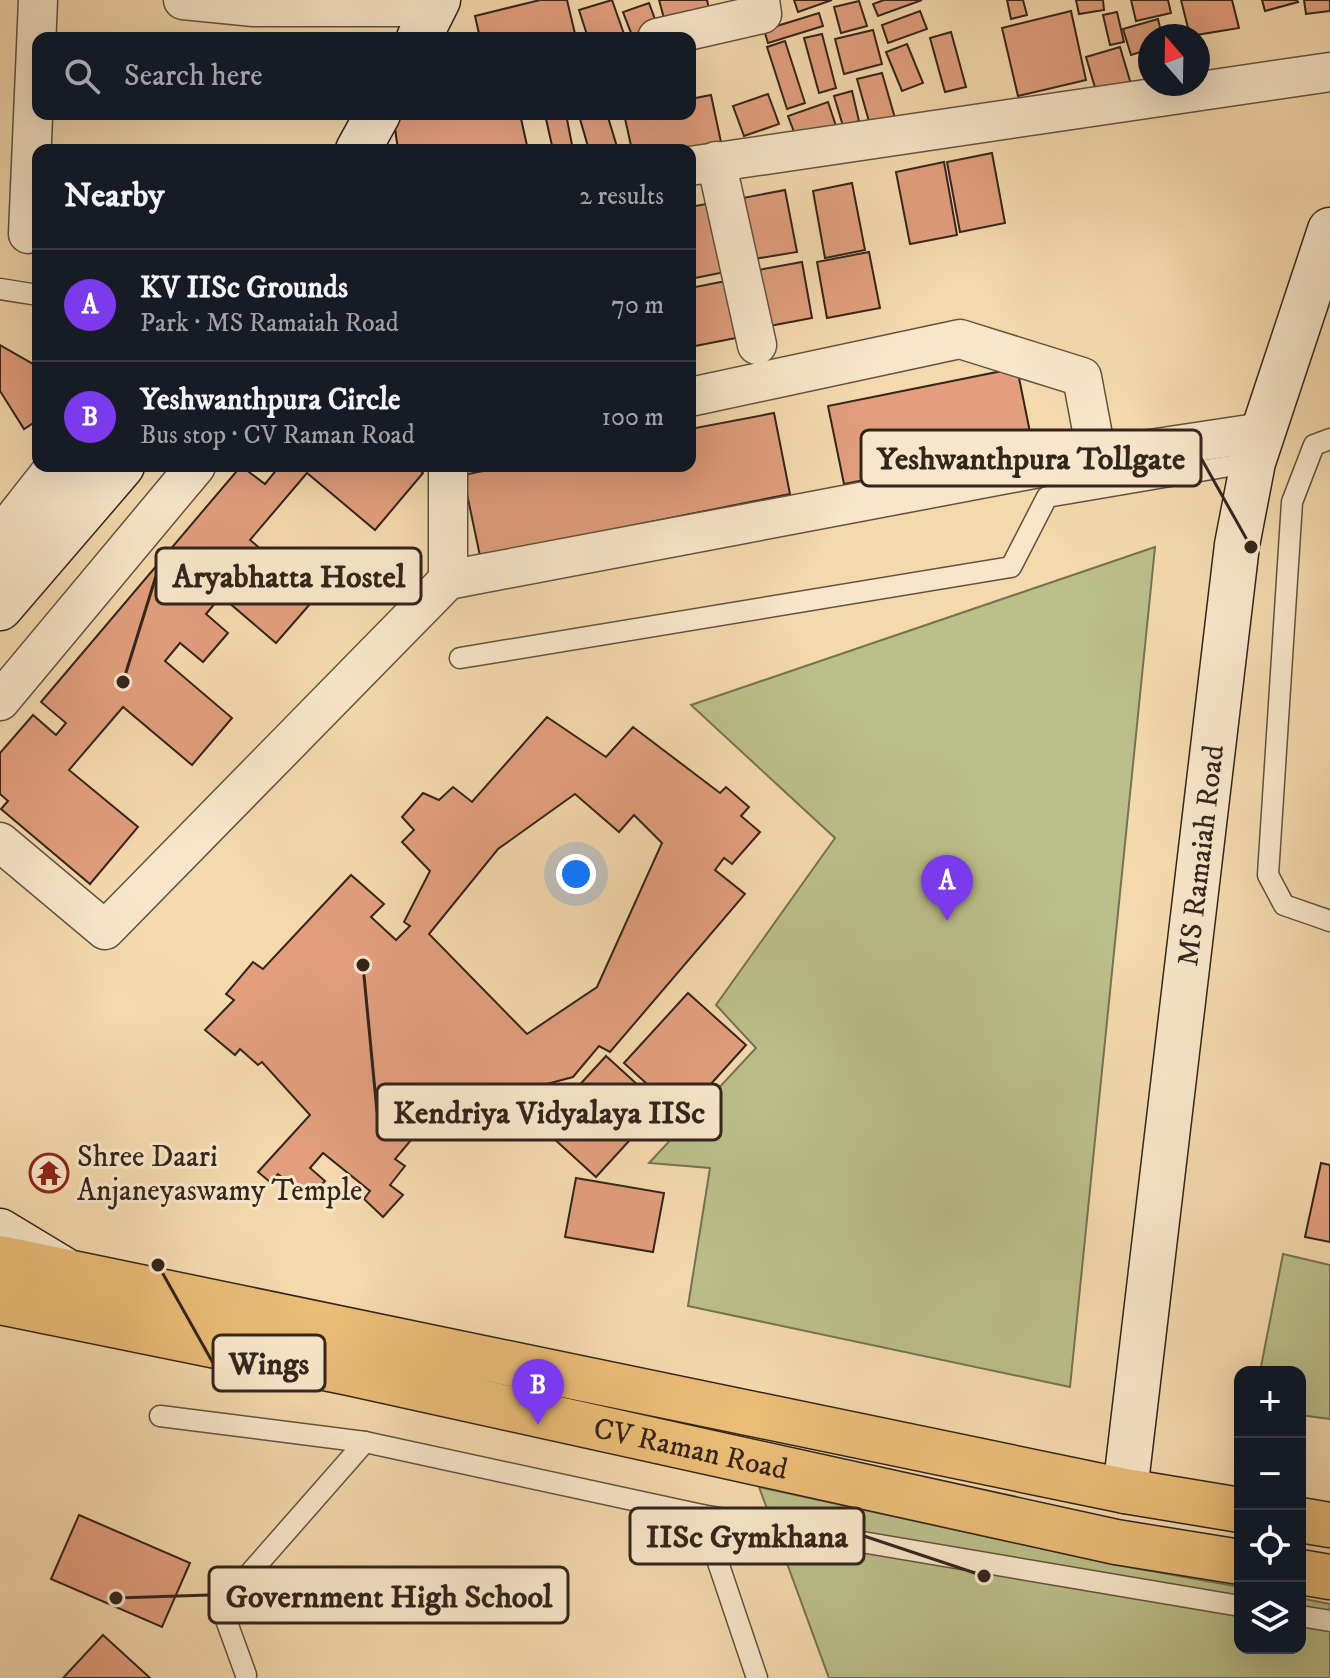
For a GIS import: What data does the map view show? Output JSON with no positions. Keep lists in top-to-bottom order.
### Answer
{
  "streets": {
    "highway": ["CV Raman Road"],
    "main road": ["MS Ramaiah Road"]
  },
  "crossings": [
    ["MS Ramaiah Road", "CV Raman Road"]
  ],
  "places": {
    "other": [
      "Yeshwanthpura Tollgate",
      "Aryabhatta Hostel",
      "Kendriya Vidyalaya IISc",
      "Wings",
      "IISc Gymkhana",
      "Government High School"
    ],
    "temple": ["Shree Daari Anjaneyaswamy Temple"]
  },
  "north": "top",
  "page": {
    "search": "Search here",
    "heading": ["Nearby", "2 results"],
    "list": [
      {
        "mark": "A",
        "name": "KV IISc Grounds",
        "note": "Park · MS Ramaiah Road",
        "value": "70 m"
      },
      {
        "mark": "B",
        "name": "Yeshwanthpura Circle",
        "note": "Bus stop · CV Raman Road",
        "value": "100 m"
      }
    ],
    "pins": ["A", "B"],
    "map_buttons": ["+", "−"]
  }
}
